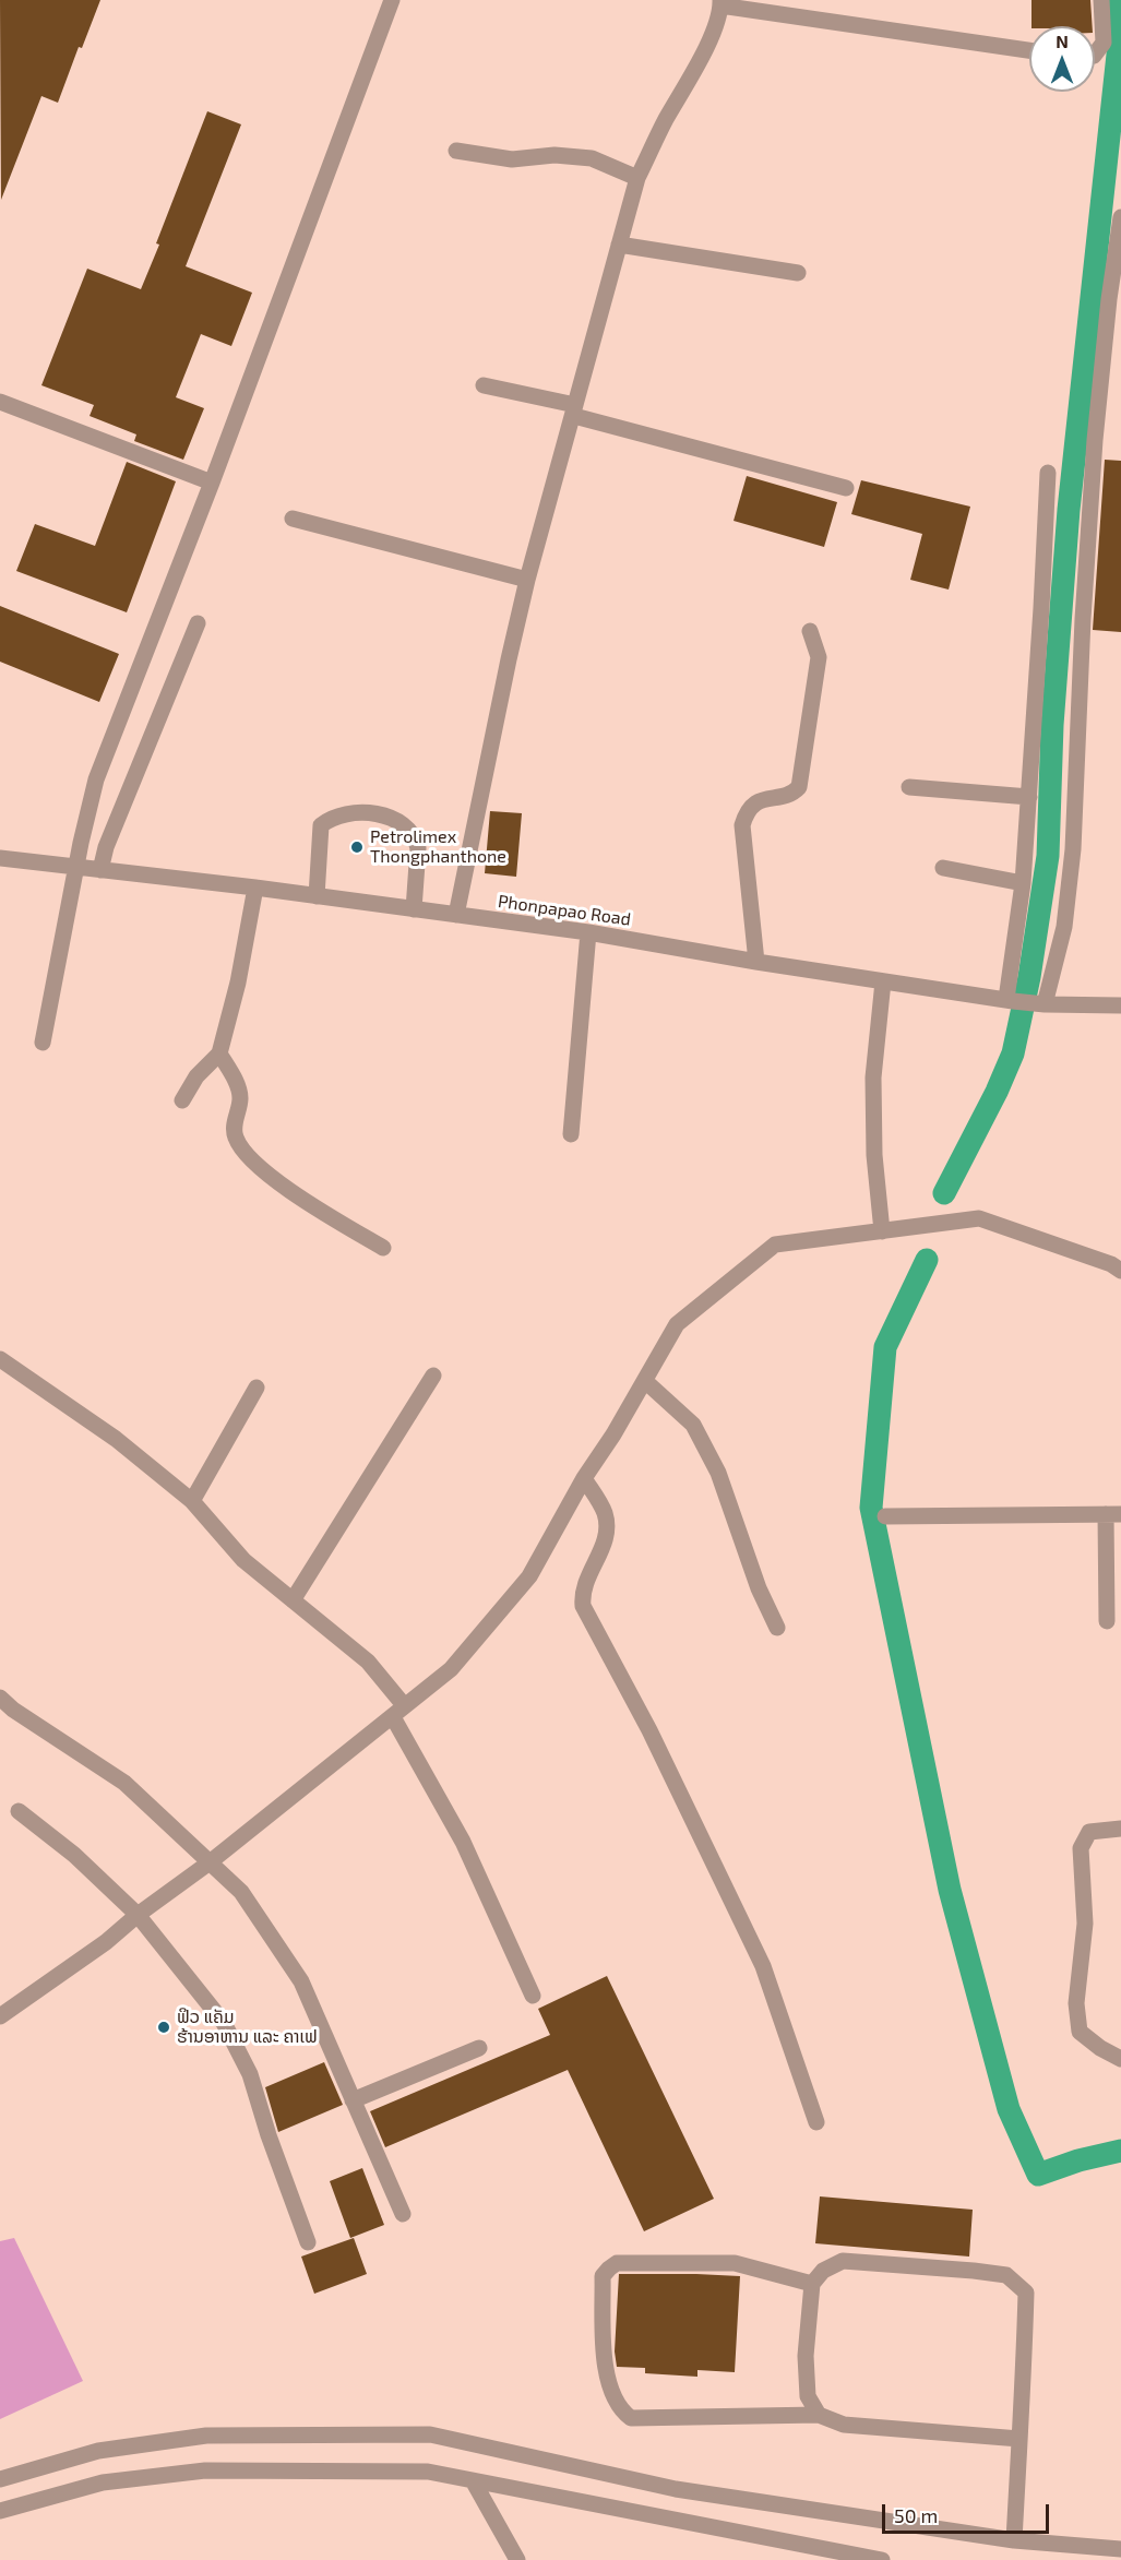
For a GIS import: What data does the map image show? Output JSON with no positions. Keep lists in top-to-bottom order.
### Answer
{
  "streets": {
    "street": ["Phonpapao Road"]
  },
  "places": ["Petrolimex Thongphanthone", "ຟິວ ແຄັມ ຮ້ານອາຫານ ແລະ ຄາເຟ"],
  "scale_bar": "50 m",
  "north": "top"
}
